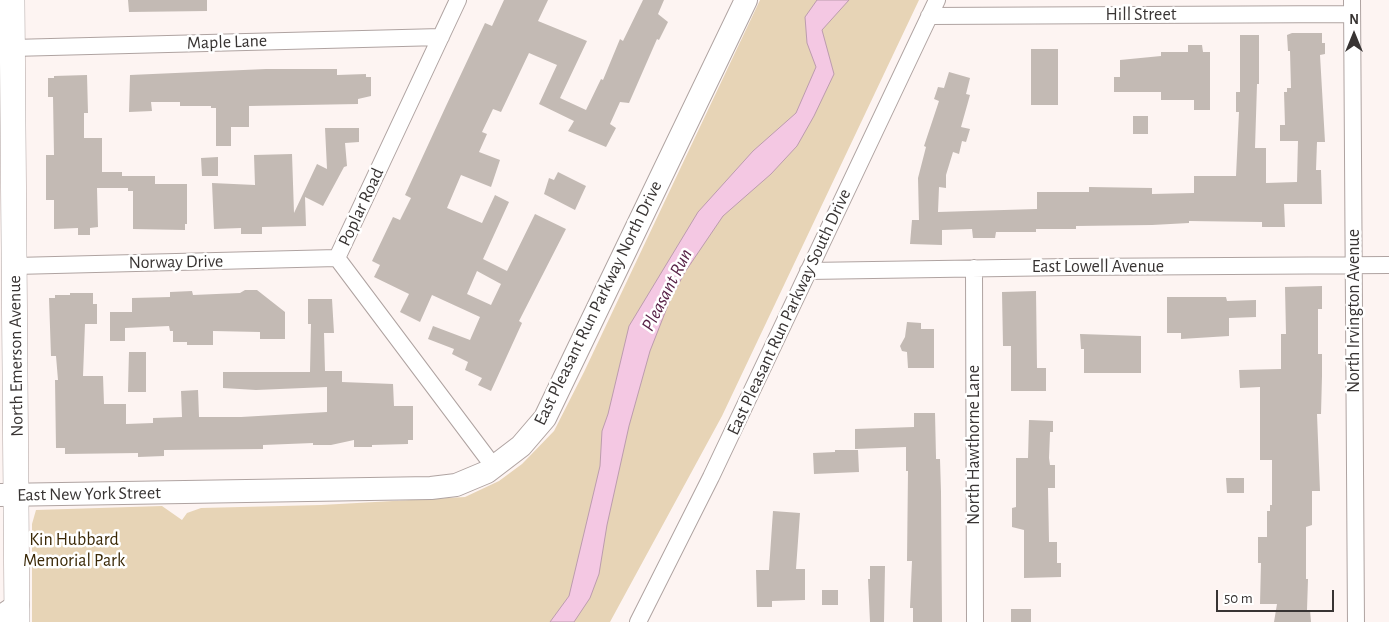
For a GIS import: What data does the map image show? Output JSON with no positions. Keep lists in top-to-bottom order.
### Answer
{
  "streets": {
    "main road": ["East Pleasant Run Parkway North Drive", "North Emerson Avenue", "East New York Street"],
    "street": [
      "Hill Street",
      "Maple Lane",
      "Poplar Road",
      "Norway Drive",
      "East Lowell Avenue",
      "North Irvington Avenue",
      "East Pleasant Run Parkway South Drive",
      "North Hawthorne Lane"
    ]
  },
  "crossings": [
    ["Hill Street", "North Irvington Avenue"],
    ["Hill Street", "East Pleasant Run Parkway South Drive"],
    ["Maple Lane", "Poplar Road"],
    ["Maple Lane", "North Emerson Avenue"],
    ["Poplar Road", "Norway Drive"],
    ["Poplar Road", "East Pleasant Run Parkway North Drive"],
    ["Norway Drive", "North Emerson Avenue"],
    ["East Lowell Avenue", "North Irvington Avenue"],
    ["East Lowell Avenue", "East Pleasant Run Parkway South Drive"],
    ["East Lowell Avenue", "North Hawthorne Lane"],
    ["East Pleasant Run Parkway North Drive", "East New York Street"],
    ["North Emerson Avenue", "East New York Street"]
  ],
  "water": ["Pleasant Run"],
  "parks": ["Kin Hubbard Memorial Park"],
  "scale_bar": "50 m",
  "north": "top"
}
